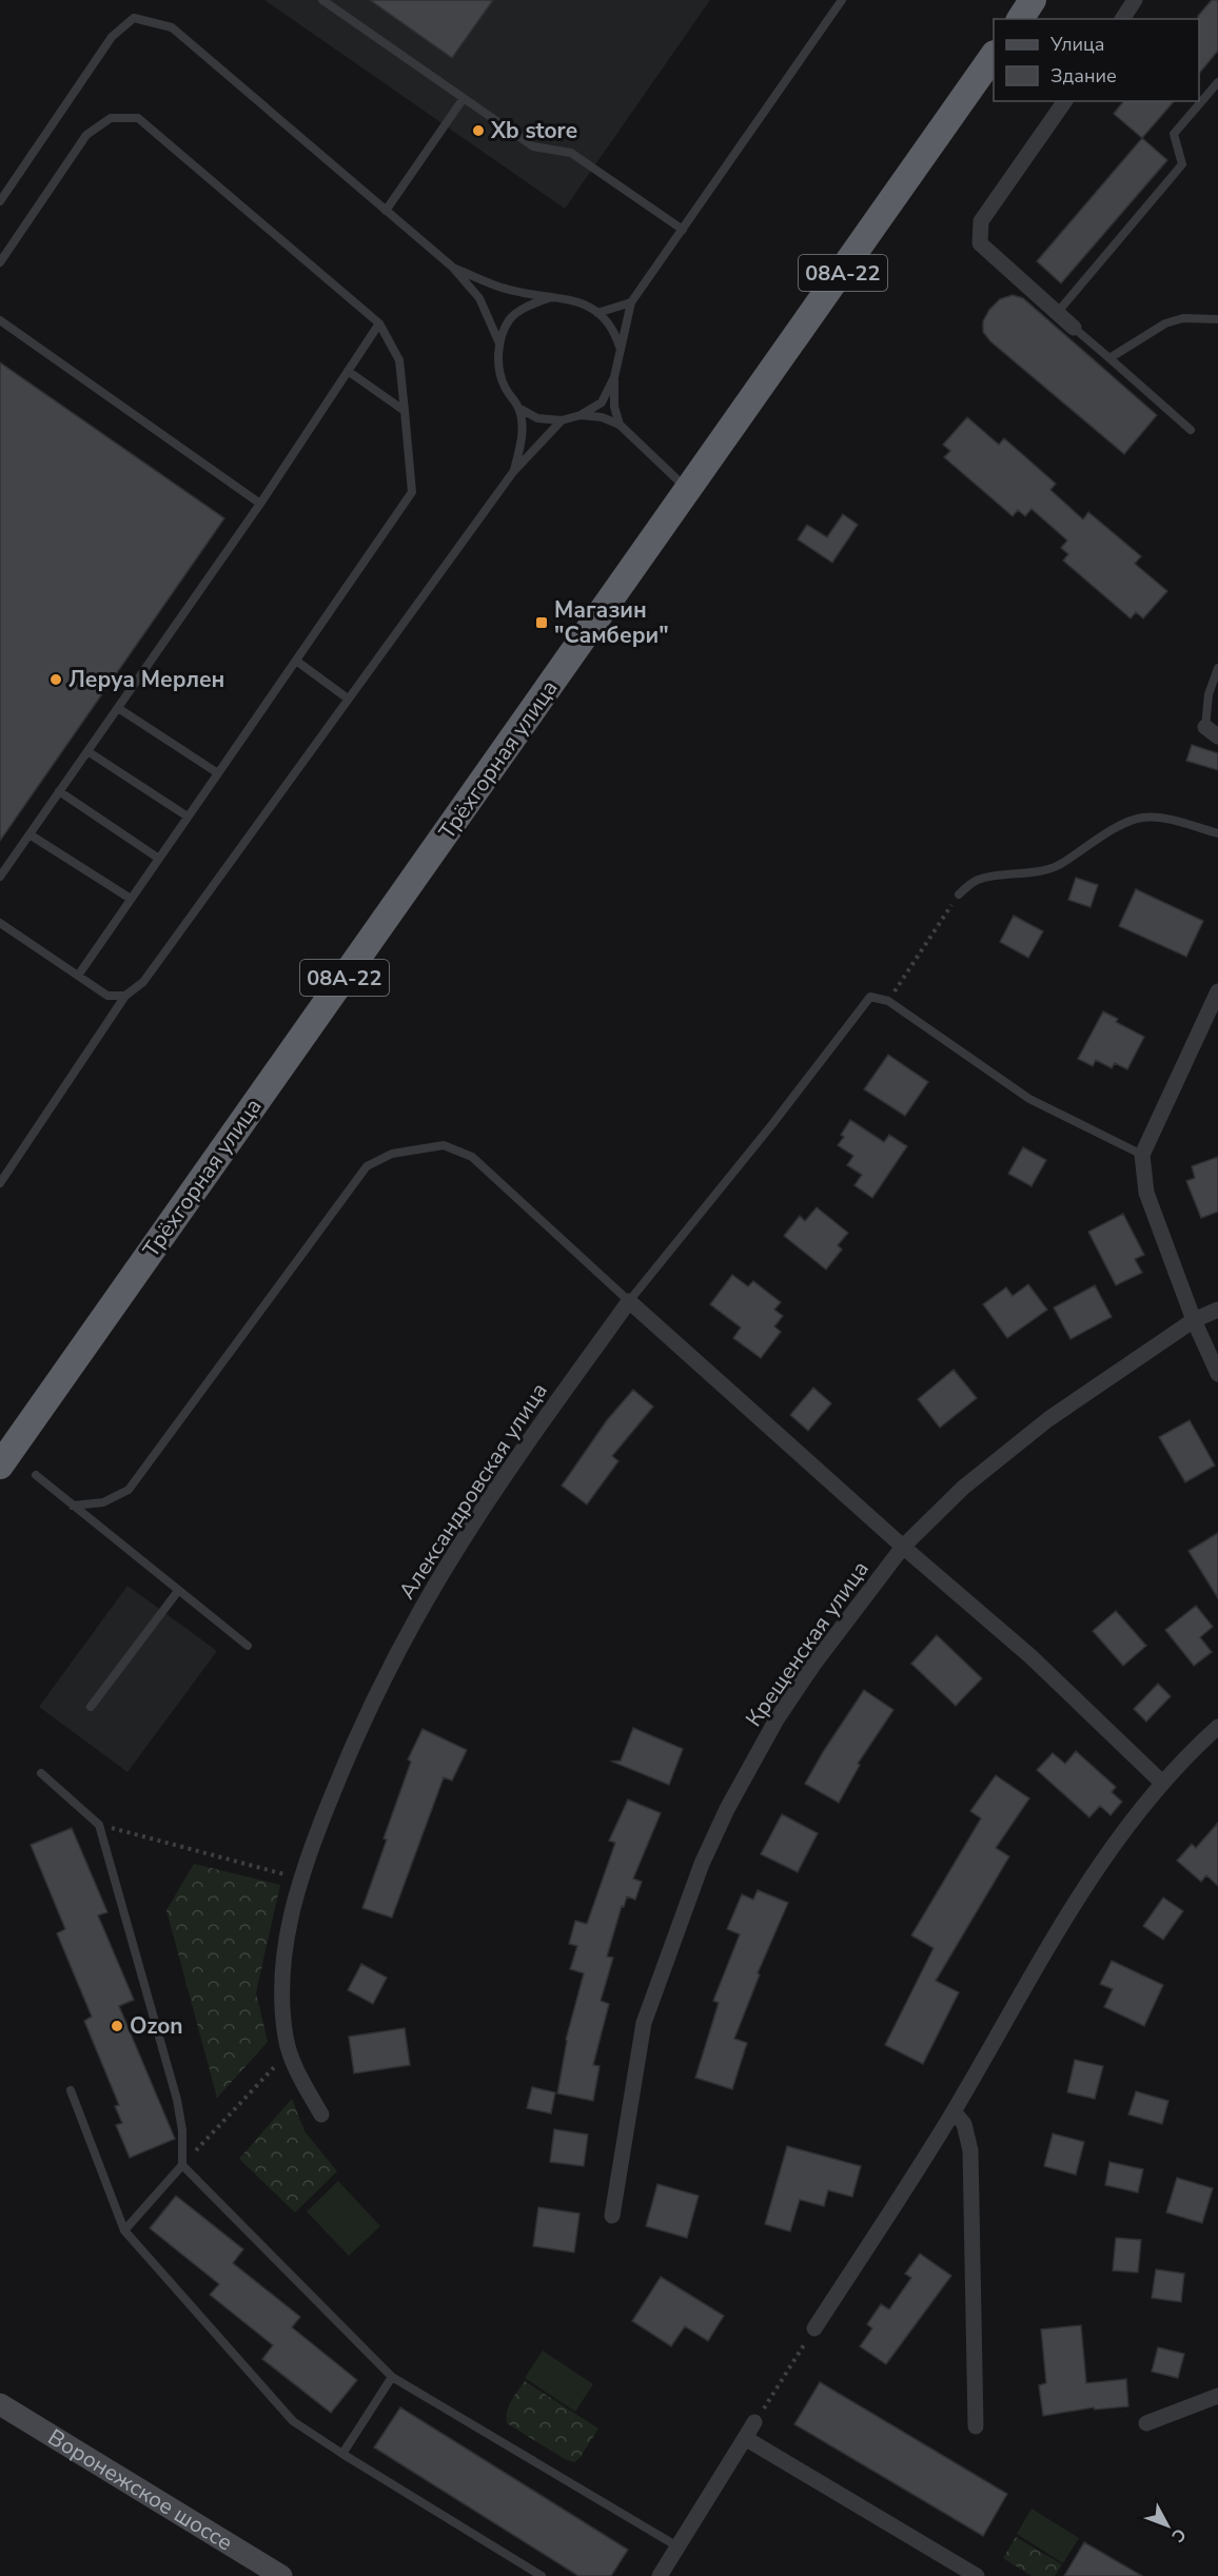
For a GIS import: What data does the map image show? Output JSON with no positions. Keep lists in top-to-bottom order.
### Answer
{
  "streets": {
    "highway": ["08А-22", "Трёхгорная улица"],
    "main road": ["Воронежское шоссе"],
    "street": ["Александровская улица", "Крещенская улица"]
  },
  "places": {
    "other": ["Xb store", "Леруа Мерлен", "Ozon"],
    "transit": ["Магазин \"Самбери\""]
  },
  "legend": ["Улица", "Здание"],
  "north": "bottom right"
}
